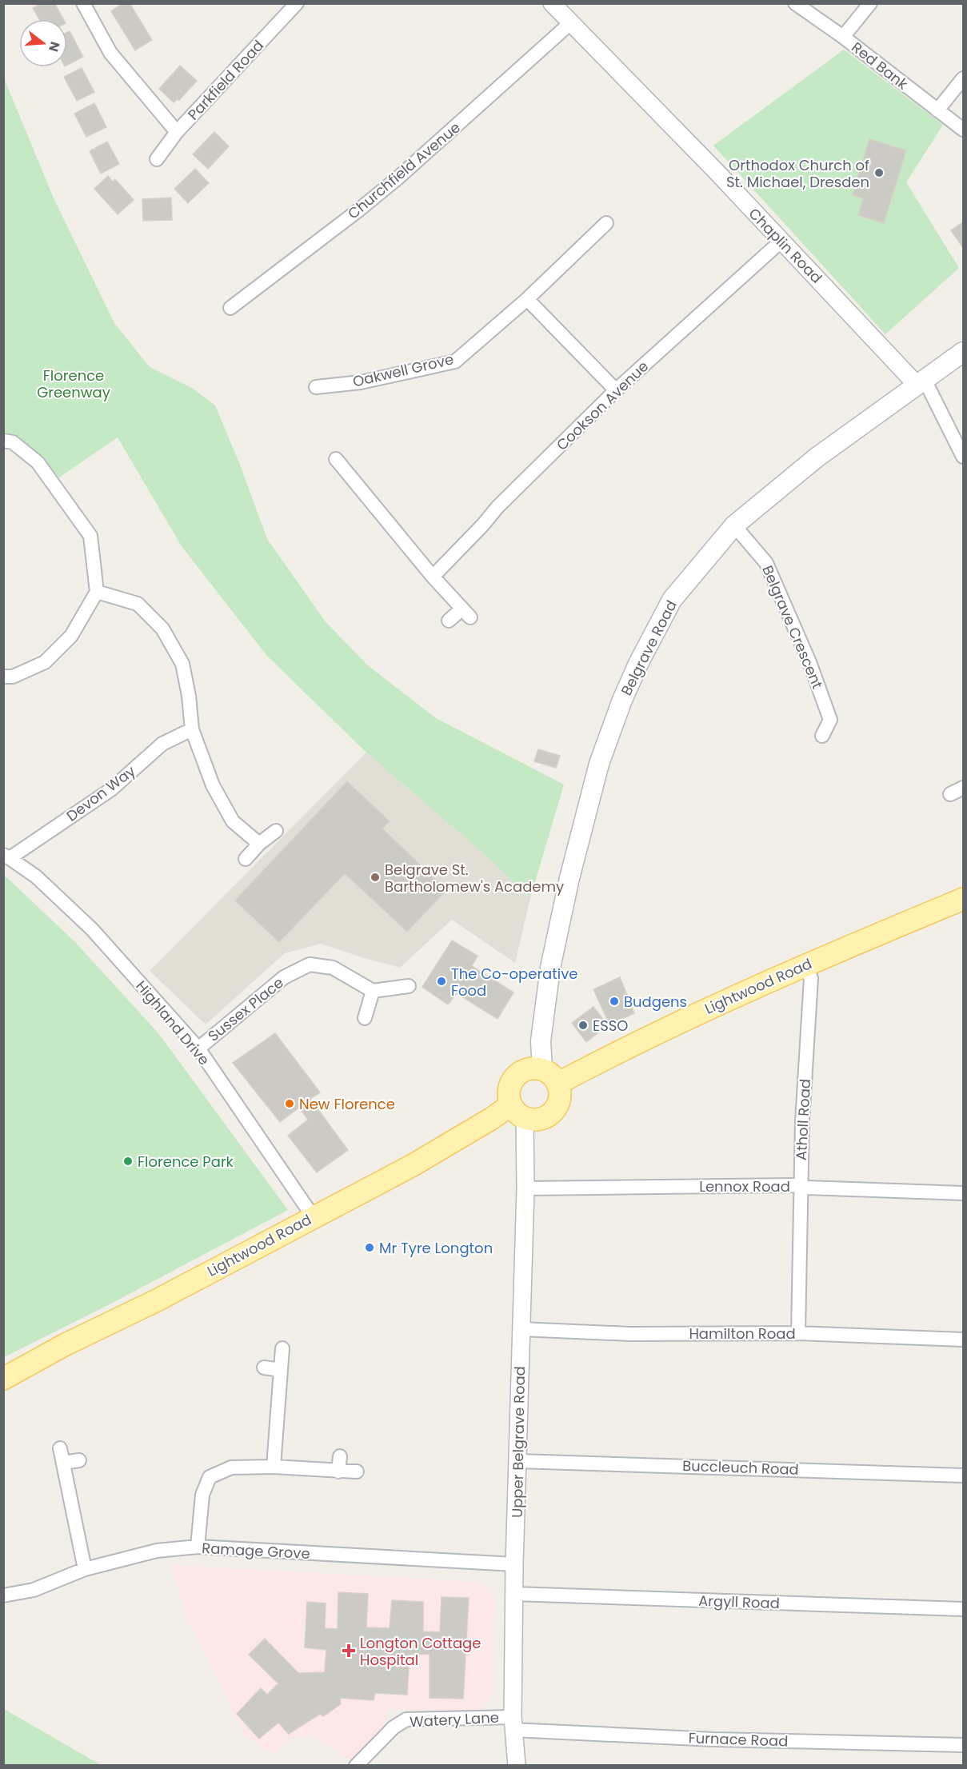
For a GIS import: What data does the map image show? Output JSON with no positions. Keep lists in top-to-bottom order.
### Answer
{
  "streets": {
    "main road": ["Belgrave Road", "Lightwood Road"],
    "street": [
      "Red Bank",
      "Parkfield Road",
      "Churchfield Avenue",
      "Chaplin Road",
      "Oakwell Grove",
      "Cookson Avenue",
      "Belgrave Crescent",
      "Devon Way",
      "Sussex Place",
      "Highland Drive",
      "Atholl Road",
      "Lennox Road",
      "Hamilton Road",
      "Upper Belgrave Road",
      "Buccleuch Road",
      "Ramage Grove",
      "Argyll Road",
      "Watery Lane",
      "Furnace Road"
    ]
  },
  "crossings": [
    ["Churchfield Avenue", "Chaplin Road"],
    ["Chaplin Road", "Cookson Avenue"],
    ["Chaplin Road", "Belgrave Road"],
    ["Belgrave Crescent", "Belgrave Road"],
    ["Belgrave Road", "Lightwood Road"],
    ["Belgrave Road", "Upper Belgrave Road"],
    ["Devon Way", "Highland Drive"],
    ["Lightwood Road", "Highland Drive"],
    ["Lightwood Road", "Atholl Road"],
    ["Lightwood Road", "Upper Belgrave Road"],
    ["Sussex Place", "Highland Drive"],
    ["Atholl Road", "Lennox Road"],
    ["Atholl Road", "Hamilton Road"],
    ["Lennox Road", "Upper Belgrave Road"],
    ["Hamilton Road", "Upper Belgrave Road"],
    ["Upper Belgrave Road", "Buccleuch Road"],
    ["Upper Belgrave Road", "Ramage Grove"],
    ["Upper Belgrave Road", "Argyll Road"],
    ["Upper Belgrave Road", "Watery Lane"],
    ["Upper Belgrave Road", "Furnace Road"],
    ["Watery Lane", "Furnace Road"]
  ],
  "parks": ["Florence Greenway"],
  "places": {
    "other": [
      "Orthodox Church of St. Michael, Dresden",
      "Belgrave St. Bartholomew's Academy",
      "The Co-operative Food",
      "Budgens",
      "ESSO",
      "New Florence",
      "Florence Park",
      "Mr Tyre Longton"
    ],
    "health": ["Longton Cottage Hospital"]
  },
  "north": "right"
}
